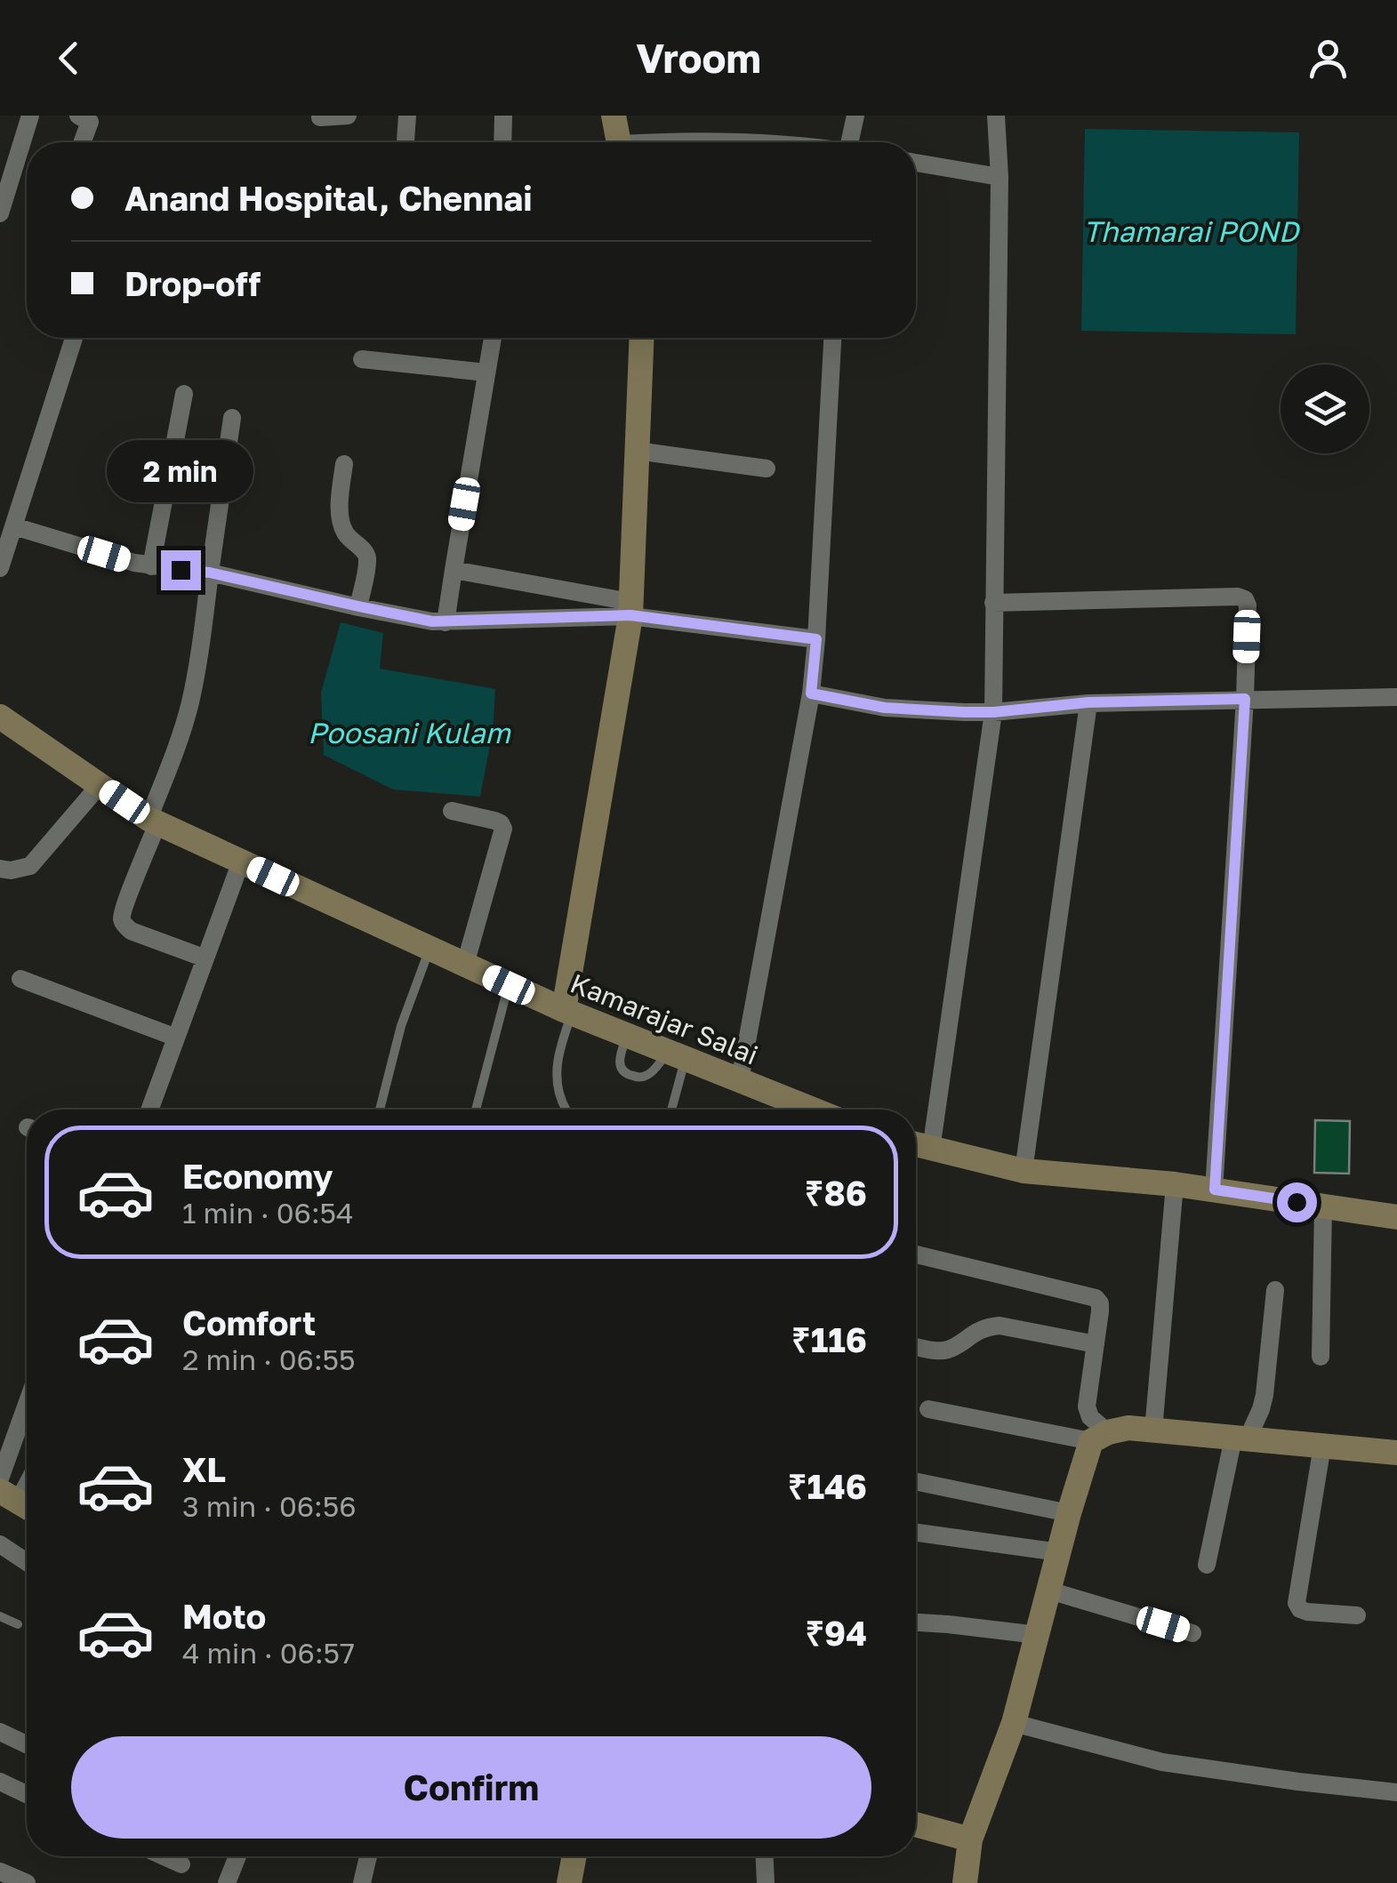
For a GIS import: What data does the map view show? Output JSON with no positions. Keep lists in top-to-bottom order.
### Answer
{
  "streets": {
    "street": ["Kamarajar Salai"]
  },
  "water": ["Thamarai POND", "Poosani Kulam"],
  "page": {
    "header": "Vroom",
    "banner": ["Anand Hospital, Chennai", "Drop-off"],
    "bubble": "2 min",
    "list": [
      {
        "name": "Economy",
        "note": "1 min · 06:54",
        "value": "₹86"
      },
      {
        "name": "Comfort",
        "note": "2 min · 06:55",
        "value": "₹116"
      },
      {
        "name": "XL",
        "note": "3 min · 06:56",
        "value": "₹146"
      },
      {
        "name": "Moto",
        "note": "4 min · 06:57",
        "value": "₹94"
      }
    ],
    "buttons": "Confirm"
  }
}
